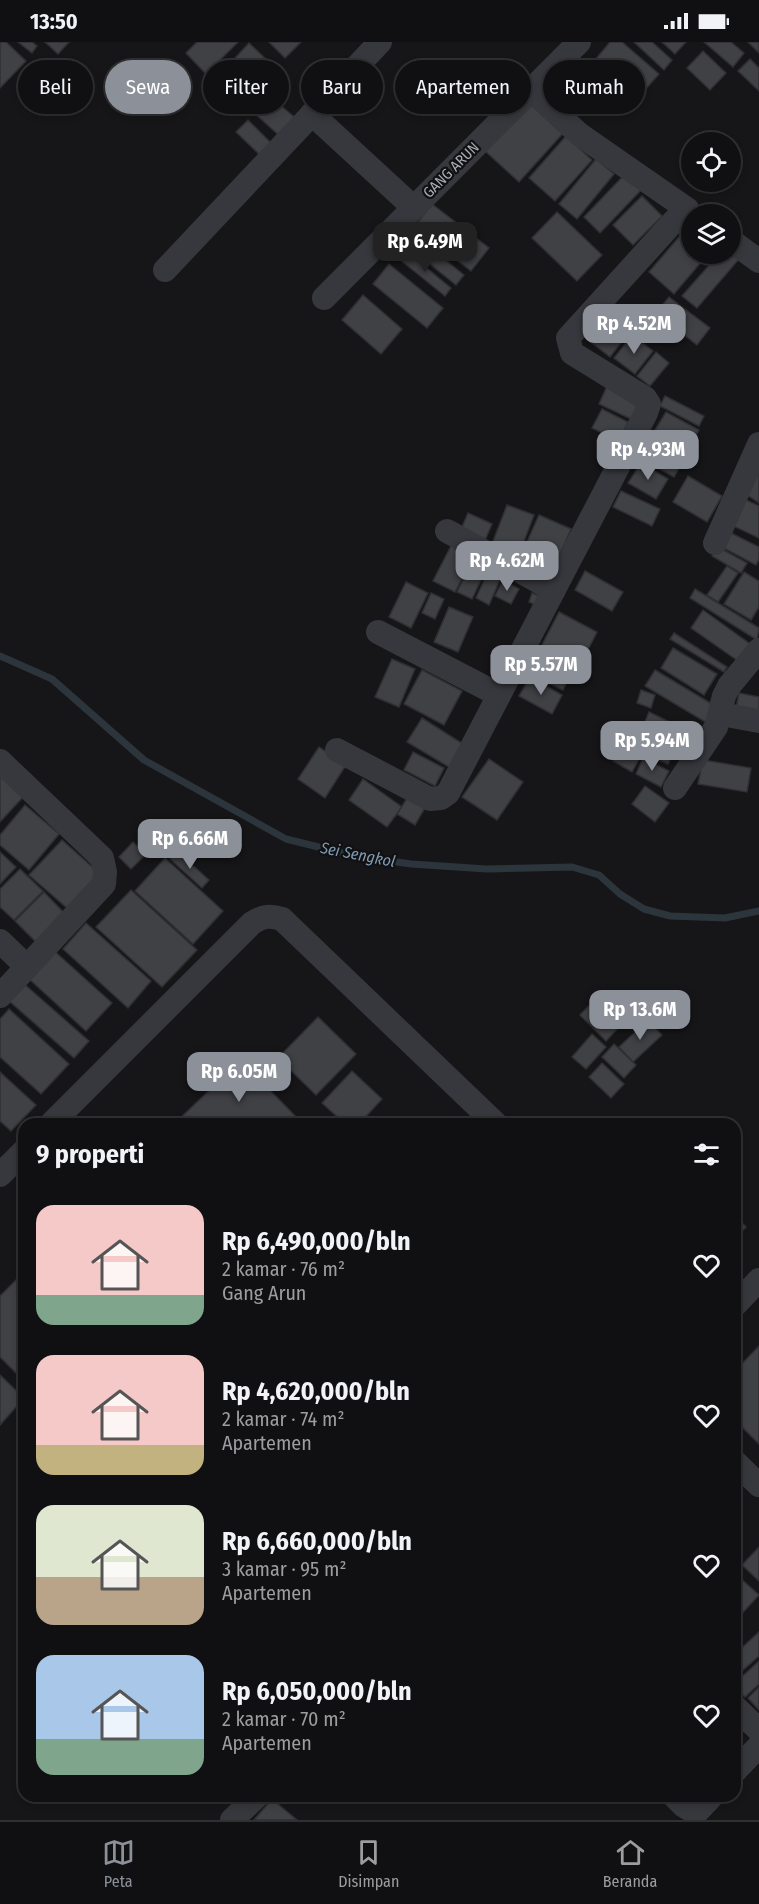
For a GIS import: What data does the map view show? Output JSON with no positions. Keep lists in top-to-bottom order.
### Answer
{
  "streets": {
    "street": ["GANG ARUN"]
  },
  "water": ["Sei Sengkol"],
  "page": {
    "status": "13:50",
    "chip": [
      "Beli",
      "Sewa",
      "Filter",
      "Baru",
      "Apartemen",
      "Rumah"
    ],
    "price": [
      "Rp 6.49M",
      "Rp 4.52M",
      "Rp 4.93M",
      "Rp 4.62M",
      "Rp 5.57M",
      "Rp 5.94M",
      "Rp 6.66M",
      "Rp 13.6M",
      "Rp 6.05M"
    ],
    "heading": "9 properti",
    "list": [
      {
        "name": "Rp 6,490,000/bln",
        "note": "2 kamar · 76 m² · Gang Arun"
      },
      {
        "name": "Rp 4,620,000/bln",
        "note": "2 kamar · 74 m² · Apartemen"
      },
      {
        "name": "Rp 6,660,000/bln",
        "note": "3 kamar · 95 m² · Apartemen"
      },
      {
        "name": "Rp 6,050,000/bln",
        "note": "2 kamar · 70 m² · Apartemen"
      }
    ],
    "tabs": ["Peta", "Disimpan", "Beranda"]
  }
}
